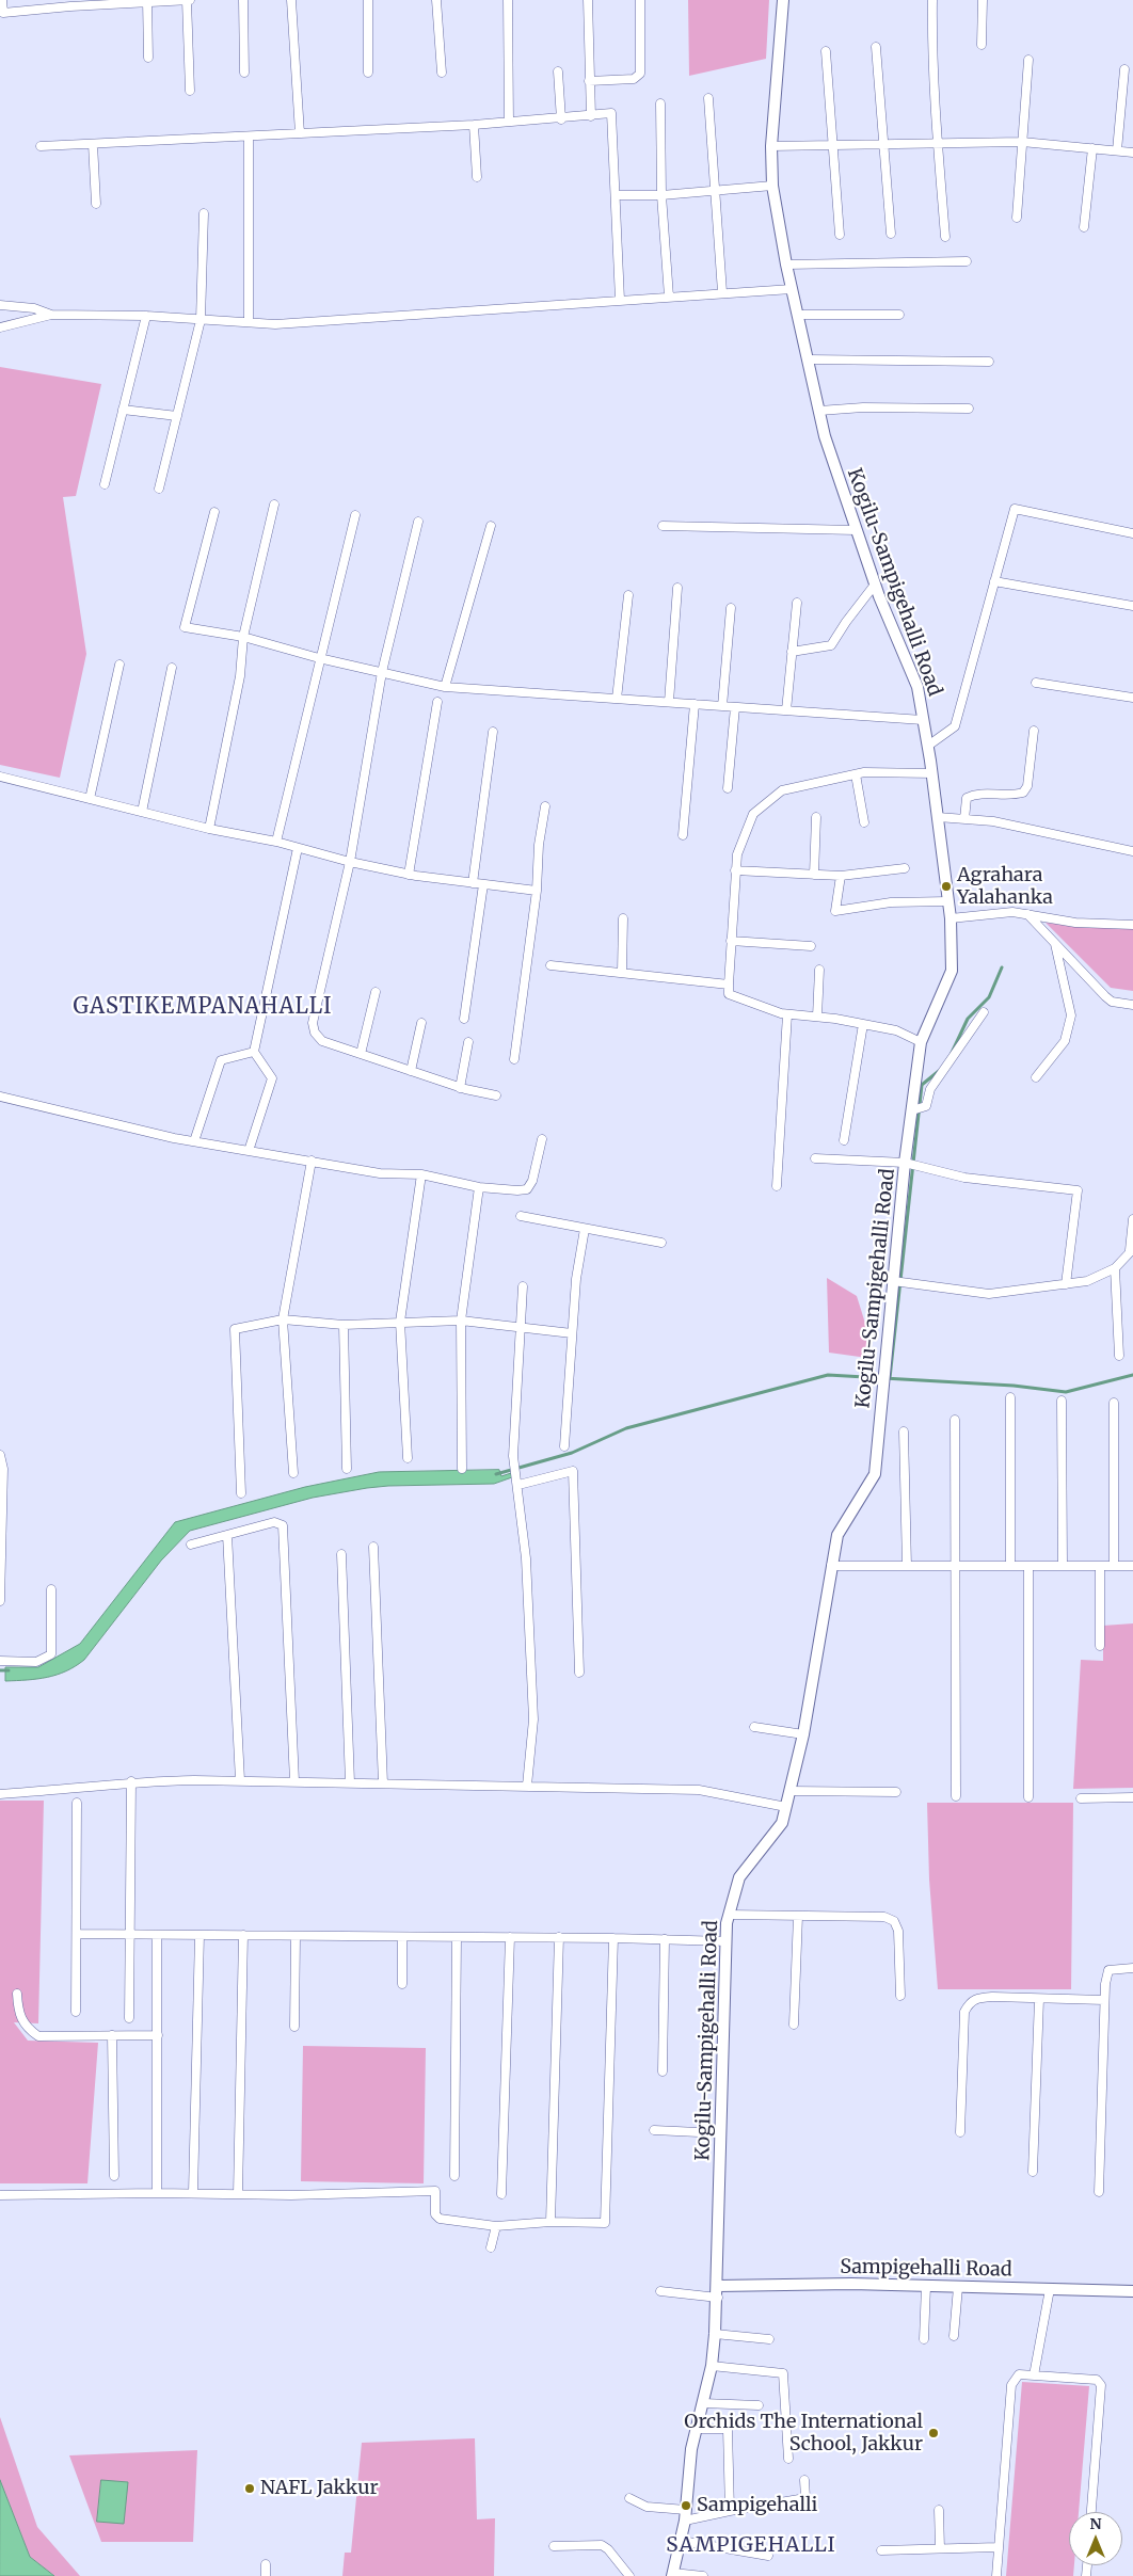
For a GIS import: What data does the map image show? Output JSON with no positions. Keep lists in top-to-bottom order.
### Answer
{
  "streets": {
    "street": ["Kogilu-Sampigehalli Road", "Sampigehalli Road"]
  },
  "crossings": [
    ["Kogilu-Sampigehalli Road", "Sampigehalli Road"]
  ],
  "districts": ["GASTIKEMPANAHALLI", "SAMPIGEHALLI"],
  "places": [
    "Agrahara Yalahanka",
    "Orchids The International School, Jakkur",
    "NAFL Jakkur",
    "Sampigehalli"
  ],
  "north": "top"
}
